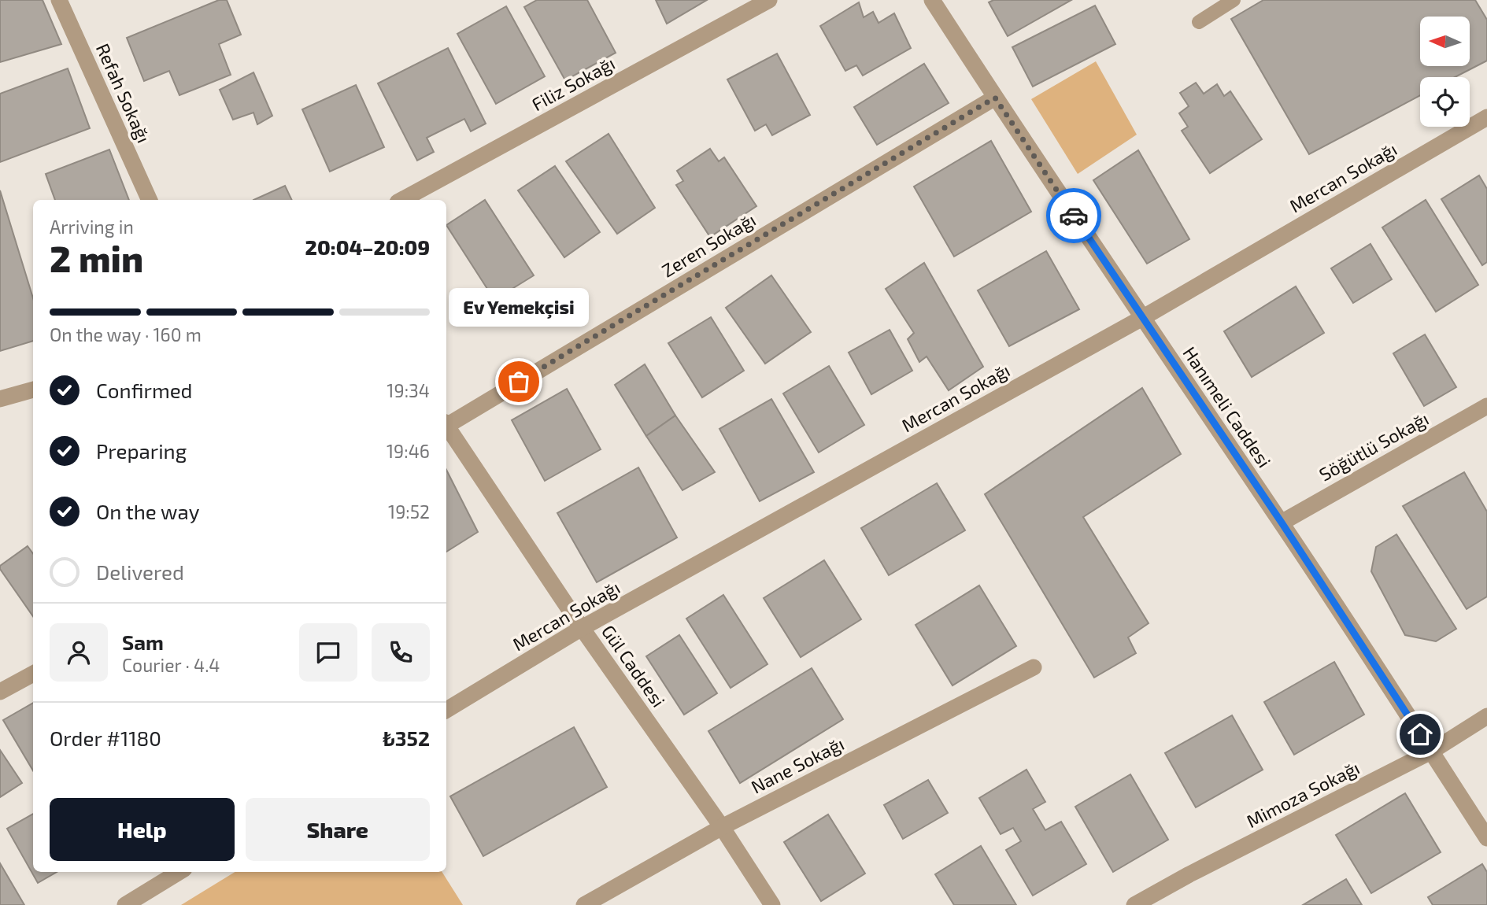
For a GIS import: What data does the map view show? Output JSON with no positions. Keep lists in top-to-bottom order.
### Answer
{
  "streets": {
    "street": [
      "Filiz Sokağı",
      "Refah Sokağı",
      "Mercan Sokağı",
      "Zeren Sokağı",
      "Hanımeli Caddesi",
      "Söğütlü Sokağı",
      "Gül Caddesi",
      "Nane Sokağı",
      "Mimoza Sokağı"
    ]
  },
  "crossings": [
    ["Mercan Sokağı", "Hanımeli Caddesi"],
    ["Mercan Sokağı", "Gül Caddesi"],
    ["Zeren Sokağı", "Hanımeli Caddesi"],
    ["Hanımeli Caddesi", "Söğütlü Sokağı"],
    ["Hanımeli Caddesi", "Mimoza Sokağı"],
    ["Gül Caddesi", "Nane Sokağı"]
  ],
  "places": ["Ev Yemekçisi"],
  "north": "left",
  "page": {
    "heading": ["2 min", "Arriving in", "20:04–20:09"],
    "panel": [
      "Sam",
      "Courier · 4.4",
      "Order #1180",
      "₺352"
    ],
    "bubble": "Ev Yemekçisi",
    "bar": "On the way · 160 m",
    "list": [
      ["Confirmed", "19:34"],
      ["Preparing", "19:46"],
      ["On the way", "19:52"],
      "Delivered"
    ],
    "buttons": ["Help", "Share"]
  }
}
